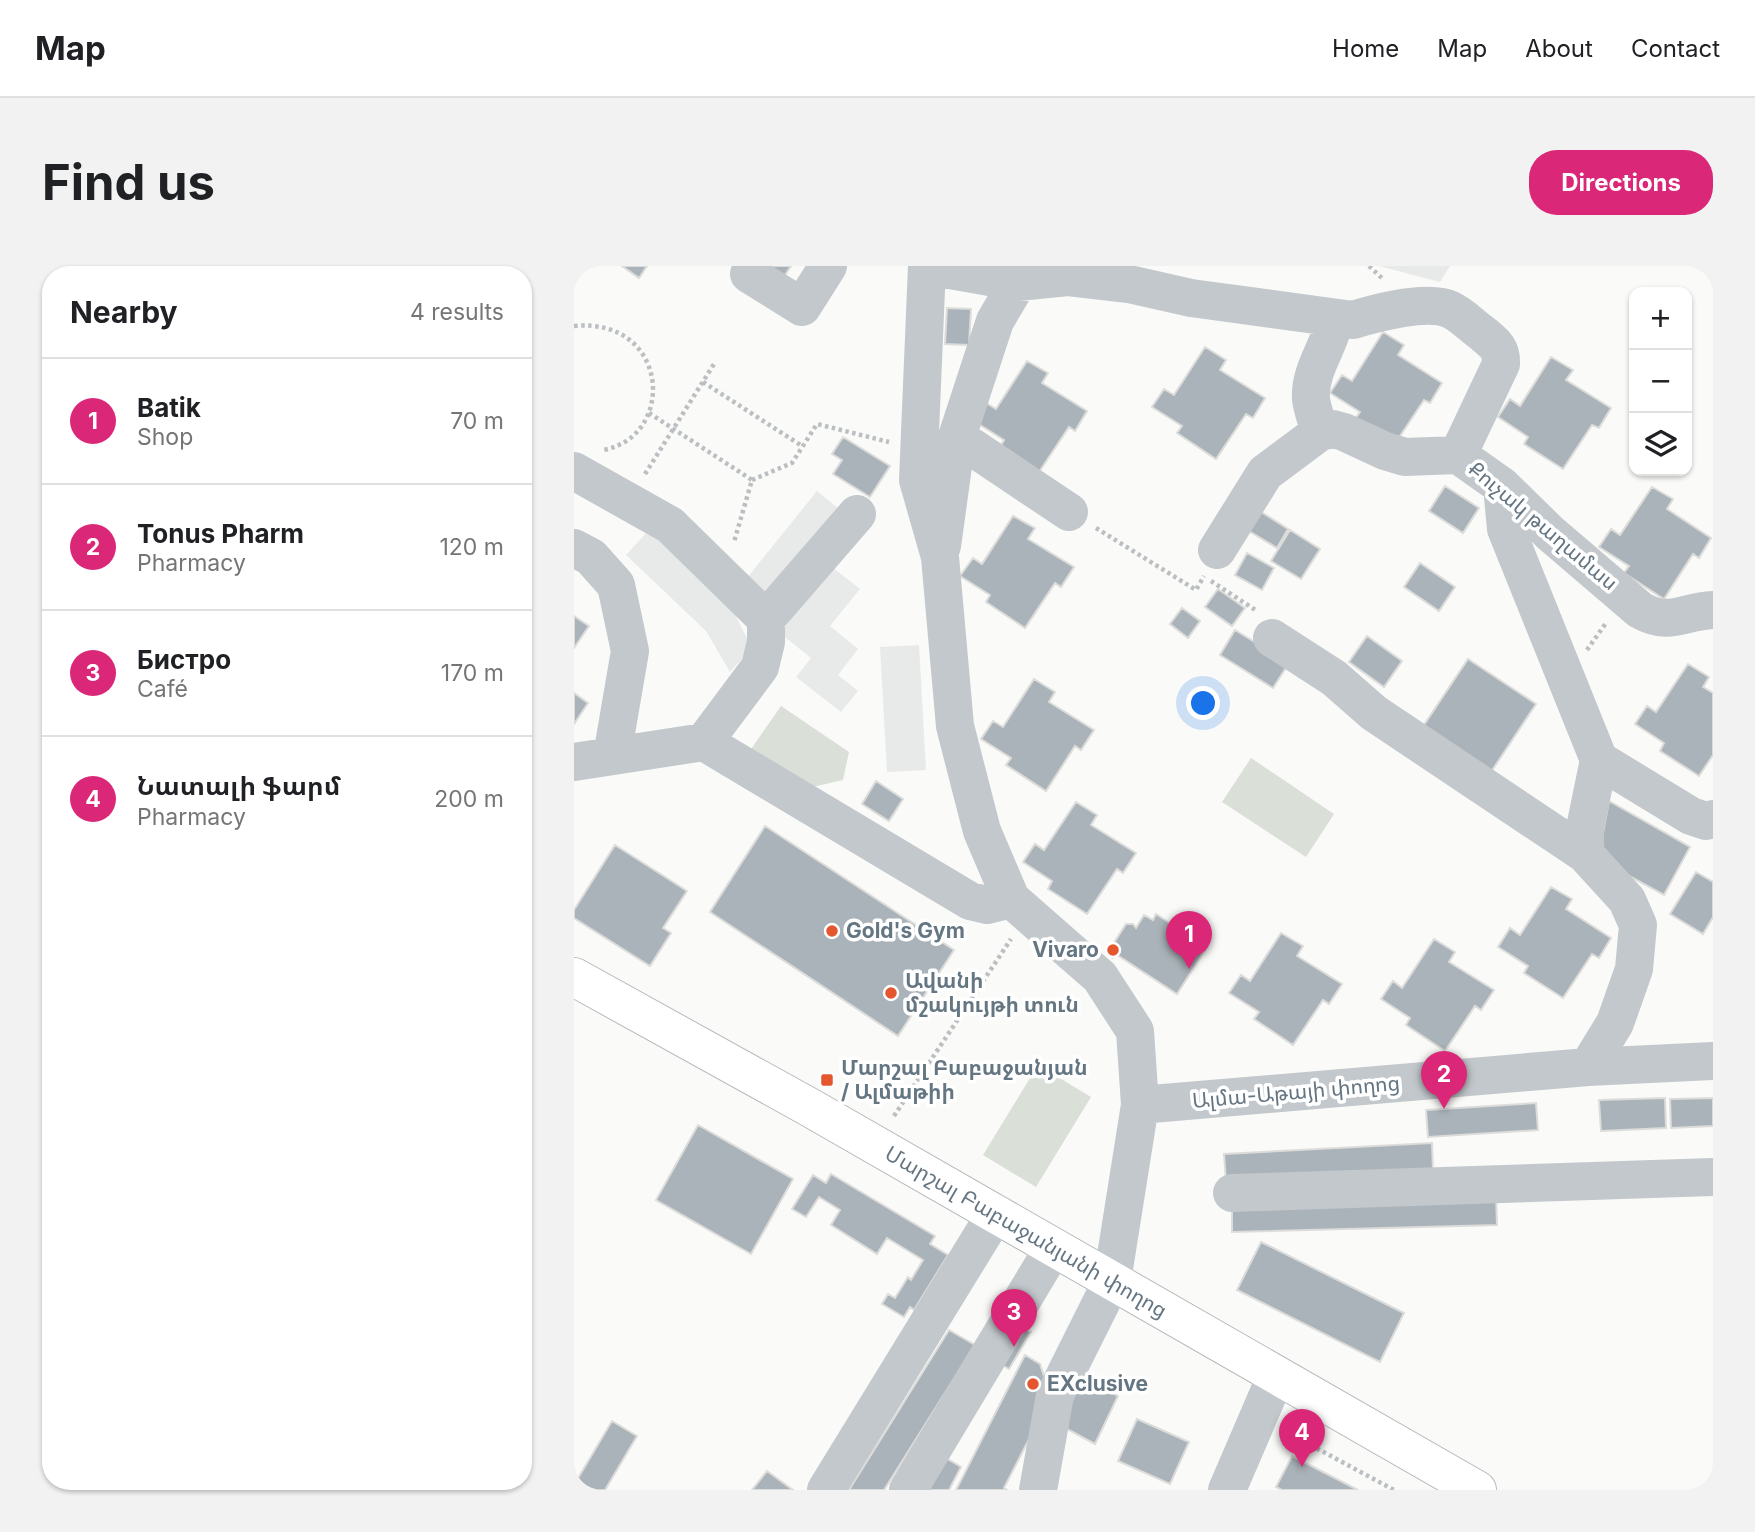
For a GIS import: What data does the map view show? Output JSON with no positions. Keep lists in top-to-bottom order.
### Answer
{
  "streets": {
    "main road": ["Մարշալ Բաբաջանյանի փողոց"],
    "street": ["Քուչակ թաղամաս", "Ալմա-Աթայի փողոց"]
  },
  "places": {
    "other": [
      "Gold's Gym",
      "Vivaro",
      "Ավանի մշակույթի տուն",
      "EXclusive"
    ],
    "transit": ["Մարշալ Բաբաջանյան / Ալմաթիի"]
  },
  "page": {
    "header": "Map",
    "nav": [
      "Home",
      "Map",
      "About",
      "Contact"
    ],
    "buttons": "Directions",
    "title": "Find us",
    "heading": ["Nearby", "4 results"],
    "map_buttons": ["+", "−"],
    "list": [
      {
        "mark": "1",
        "name": "Batik",
        "note": "Shop",
        "value": "70 m"
      },
      {
        "mark": "2",
        "name": "Tonus Pharm",
        "note": "Pharmacy",
        "value": "120 m"
      },
      {
        "mark": "3",
        "name": "Бистро",
        "note": "Café",
        "value": "170 m"
      },
      {
        "mark": "4",
        "name": "Նատալի ֆարմ",
        "note": "Pharmacy",
        "value": "200 m"
      }
    ],
    "pins": [
      "1",
      "2",
      "3",
      "4"
    ]
  }
}
